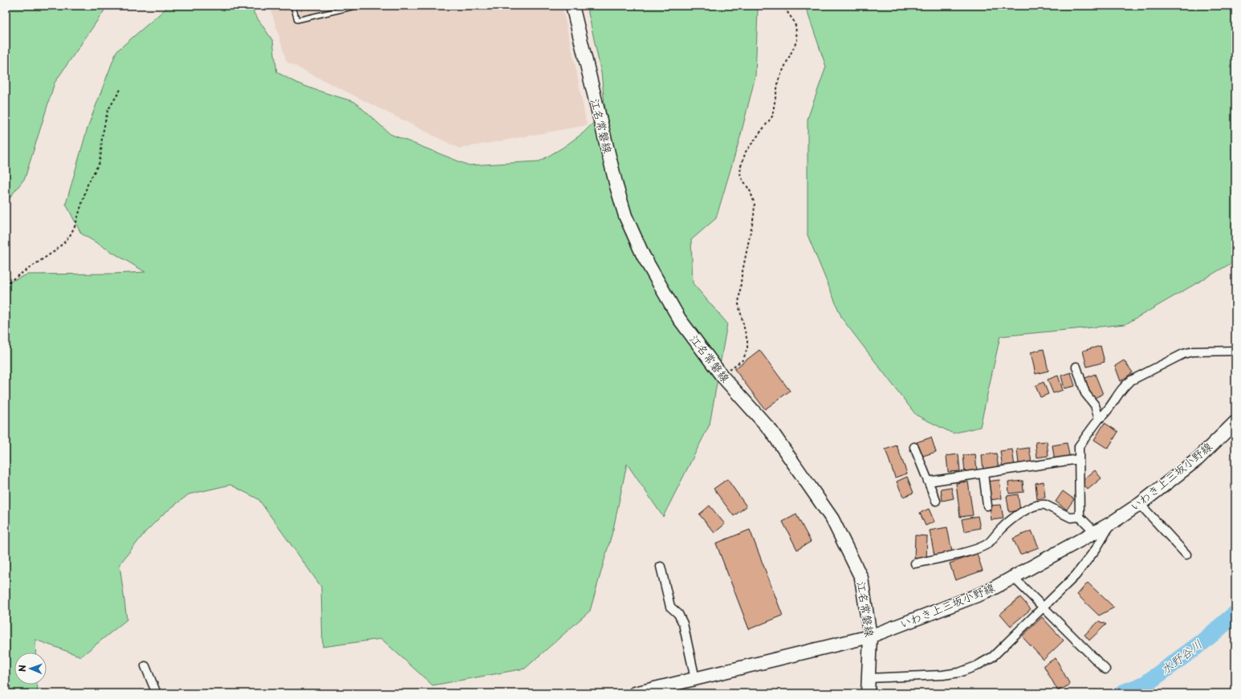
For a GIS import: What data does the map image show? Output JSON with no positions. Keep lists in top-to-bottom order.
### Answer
{
  "streets": {
    "main road": ["江名常磐線", "いわき上三坂小野線"]
  },
  "crossings": [
    ["江名常磐線", "いわき上三坂小野線"]
  ],
  "water": ["水野谷川"],
  "north": "left"
}
